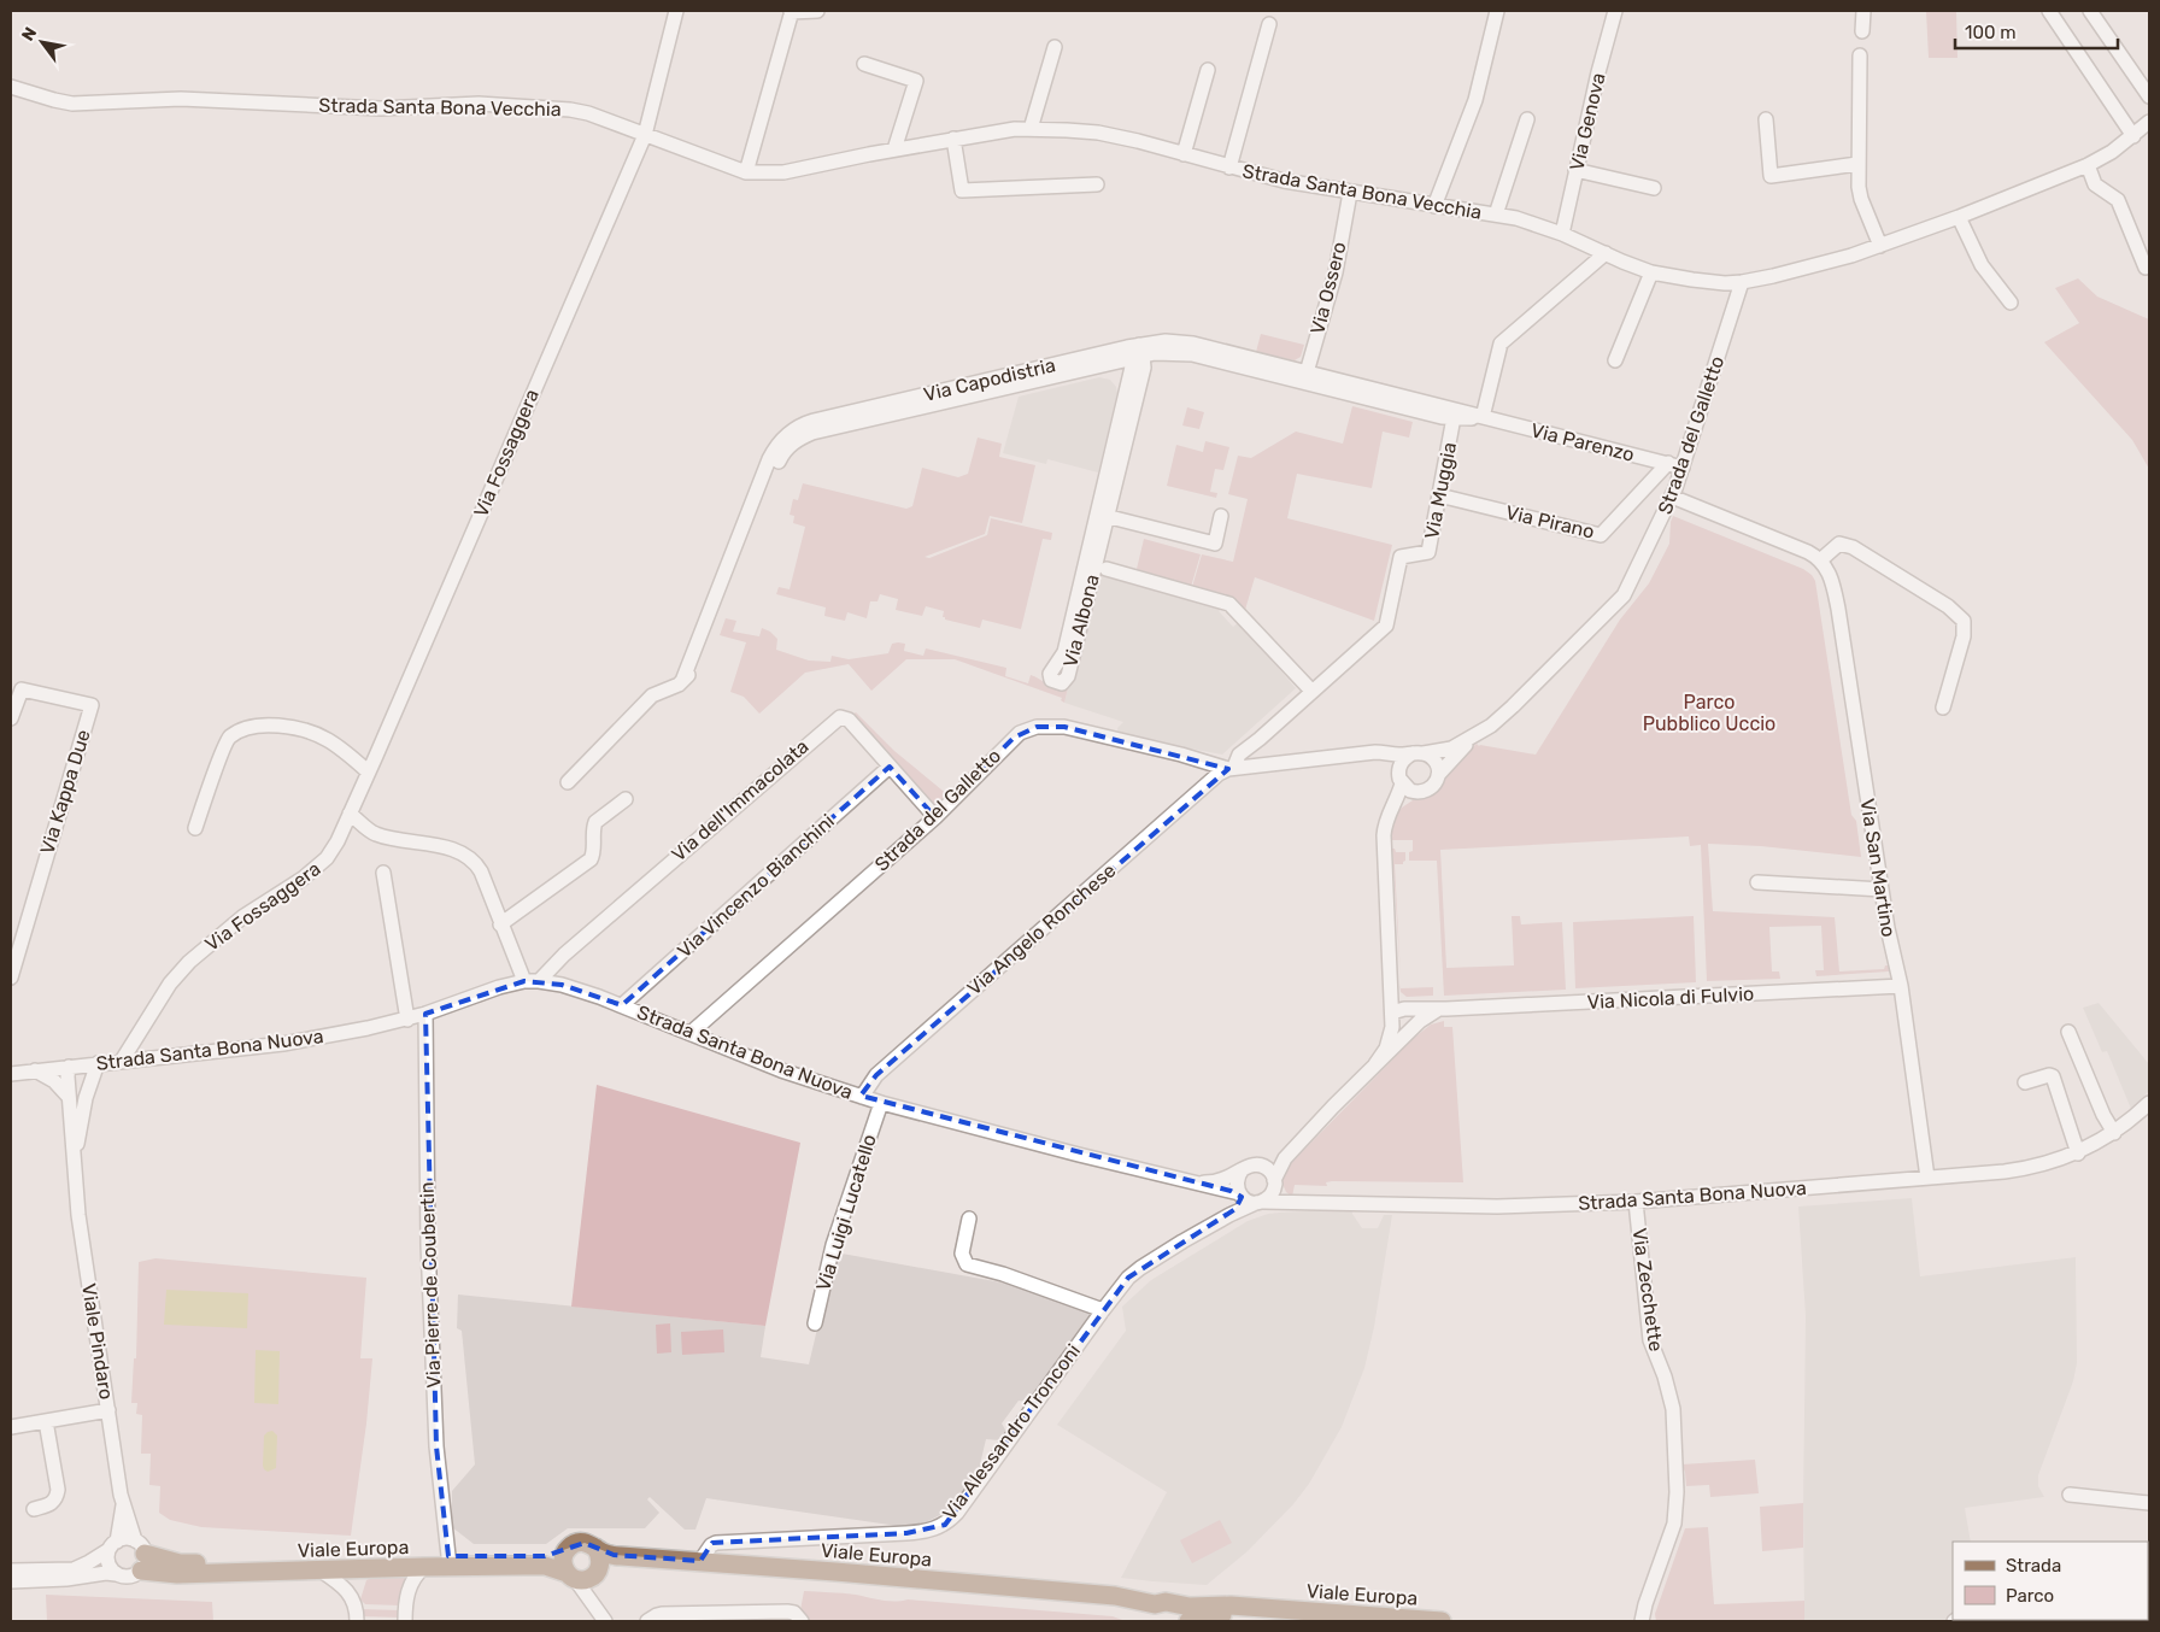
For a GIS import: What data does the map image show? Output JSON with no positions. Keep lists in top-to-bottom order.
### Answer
{
  "streets": {
    "main road": ["Viale Europa"],
    "street": [
      "Strada Santa Bona Vecchia",
      "Via Genova",
      "Via Ossero",
      "Via Capodistria",
      "Strada del Galletto",
      "Via Parenzo",
      "Via Fossaggera",
      "Via Muggia",
      "Via Pirano",
      "Via Albona",
      "Via Kappa Due",
      "Via dell'Immacolata",
      "Via San Martino",
      "Via Vincenzo Bianchini",
      "Via Angelo Ronchese",
      "Via Nicola di Fulvio",
      "Strada Santa Bona Nuova",
      "Via Luigi Lucatello",
      "Via Pierre de Coubertin",
      "Via Zecchette",
      "Viale Pindaro",
      "Via Alessandro Tronconi"
    ]
  },
  "crossings": [
    ["Strada Santa Bona Vecchia", "Via Genova"],
    ["Strada Santa Bona Vecchia", "Via Ossero"],
    ["Strada Santa Bona Vecchia", "Strada del Galletto"],
    ["Strada Santa Bona Vecchia", "Via Fossaggera"],
    ["Via Ossero", "Via Capodistria"],
    ["Via Capodistria", "Via Parenzo"],
    ["Via Capodistria", "Via Muggia"],
    ["Via Capodistria", "Via Albona"],
    ["Strada del Galletto", "Via Parenzo"],
    ["Strada del Galletto", "Via dell'Immacolata"],
    ["Strada del Galletto", "Via Angelo Ronchese"],
    ["Strada del Galletto", "Strada Santa Bona Nuova"],
    ["Via Parenzo", "Via Muggia"],
    ["Via Parenzo", "Via Pirano"],
    ["Via Fossaggera", "Strada Santa Bona Nuova"],
    ["Via Muggia", "Via Pirano"],
    ["Via dell'Immacolata", "Via Vincenzo Bianchini"],
    ["Via dell'Immacolata", "Strada Santa Bona Nuova"],
    ["Via San Martino", "Via Nicola di Fulvio"],
    ["Via San Martino", "Strada Santa Bona Nuova"],
    ["Via Vincenzo Bianchini", "Strada Santa Bona Nuova"],
    ["Via Angelo Ronchese", "Strada Santa Bona Nuova"],
    ["Strada Santa Bona Nuova", "Via Luigi Lucatello"],
    ["Strada Santa Bona Nuova", "Via Pierre de Coubertin"],
    ["Strada Santa Bona Nuova", "Via Zecchette"],
    ["Strada Santa Bona Nuova", "Viale Pindaro"],
    ["Strada Santa Bona Nuova", "Via Alessandro Tronconi"],
    ["Via Pierre de Coubertin", "Viale Europa"],
    ["Viale Pindaro", "Viale Europa"],
    ["Via Alessandro Tronconi", "Viale Europa"]
  ],
  "parks": ["Parco Pubblico Uccio"],
  "legend": ["Strada", "Parco"],
  "scale_bar": "100 m",
  "north": "top left"
}
